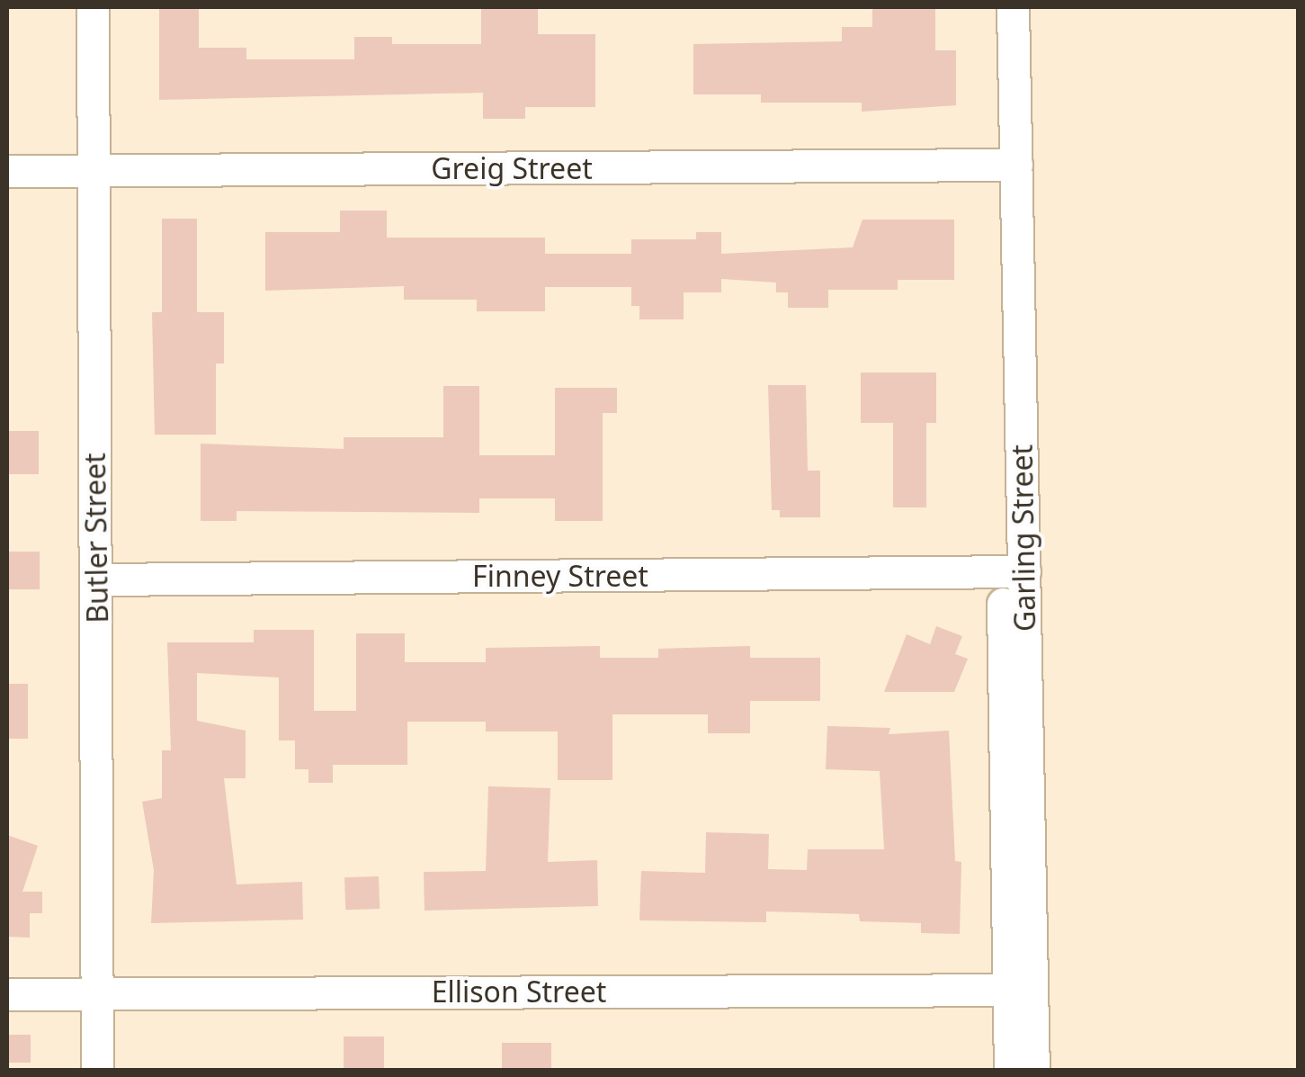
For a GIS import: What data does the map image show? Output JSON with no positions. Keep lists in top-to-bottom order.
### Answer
{
  "streets": {
    "street": [
      "Greig Street",
      "Butler Street",
      "Garling Street",
      "Finney Street",
      "Ellison Street"
    ]
  },
  "crossings": [
    ["Greig Street", "Butler Street"],
    ["Greig Street", "Garling Street"],
    ["Butler Street", "Finney Street"],
    ["Butler Street", "Ellison Street"],
    ["Garling Street", "Finney Street"],
    ["Garling Street", "Ellison Street"]
  ]
}
